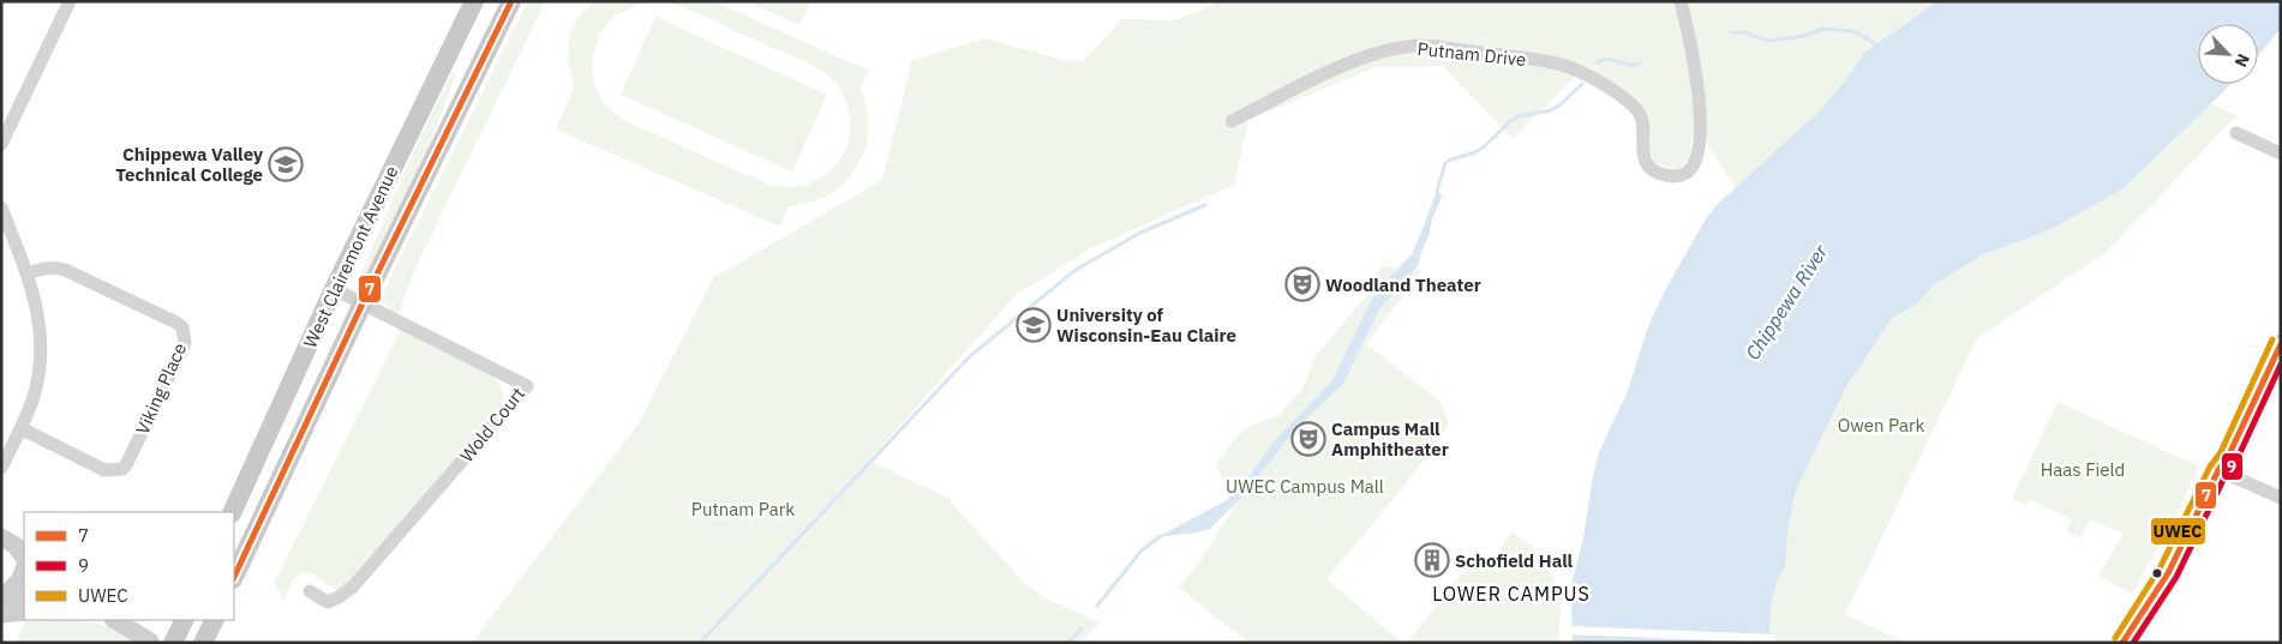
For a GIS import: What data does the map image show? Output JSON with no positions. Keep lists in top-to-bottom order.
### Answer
{
  "streets": {
    "main road": ["West Clairemont Avenue"],
    "street": ["Putnam Drive", "Viking Place", "Wold Court"]
  },
  "crossings": [
    ["West Clairemont Avenue", "Wold Court"]
  ],
  "districts": ["LOWER CAMPUS"],
  "water": ["Chippewa River"],
  "parks": [
    "Owen Park",
    "Haas Field",
    "UWEC Campus Mall",
    "Putnam Park"
  ],
  "places": {
    "school or university": ["Chippewa Valley Technical College", "University of Wisconsin-Eau Claire"],
    "theatre": ["Woodland Theater", "Campus Mall Amphitheater"],
    "building": ["Schofield Hall"]
  },
  "lines": ["transit line 7", "transit line UWEC", "transit line 9"],
  "legend": ["7", "9", "UWEC"],
  "north": "bottom right"
}
